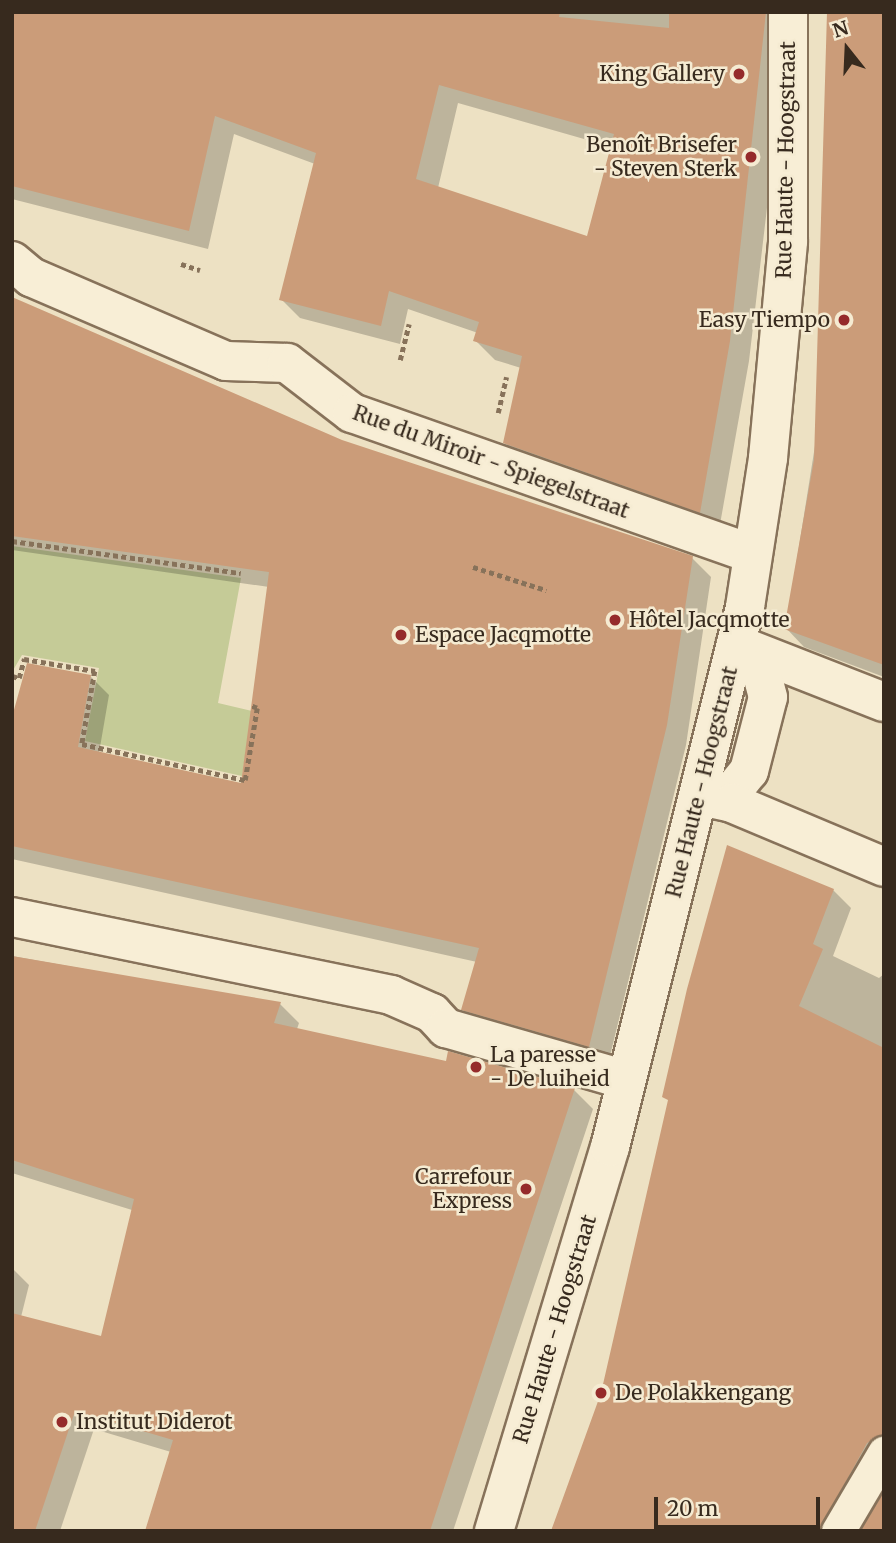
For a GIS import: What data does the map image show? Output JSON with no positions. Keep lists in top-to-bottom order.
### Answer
{
  "streets": {
    "street": ["Rue Haute - Hoogstraat", "Rue du Miroir - Spiegelstraat"]
  },
  "crossings": [
    ["Rue Haute - Hoogstraat", "Rue du Miroir - Spiegelstraat"]
  ],
  "places": [
    "King Gallery",
    "Benoît Brisefer - Steven Sterk",
    "Easy Tiempo",
    "Hôtel Jacqmotte",
    "Espace Jacqmotte",
    "La paresse - De luiheid",
    "Carrefour Express",
    "De Polakkengang",
    "Institut Diderot"
  ],
  "scale_bar": "20 m",
  "north": "top"
}
